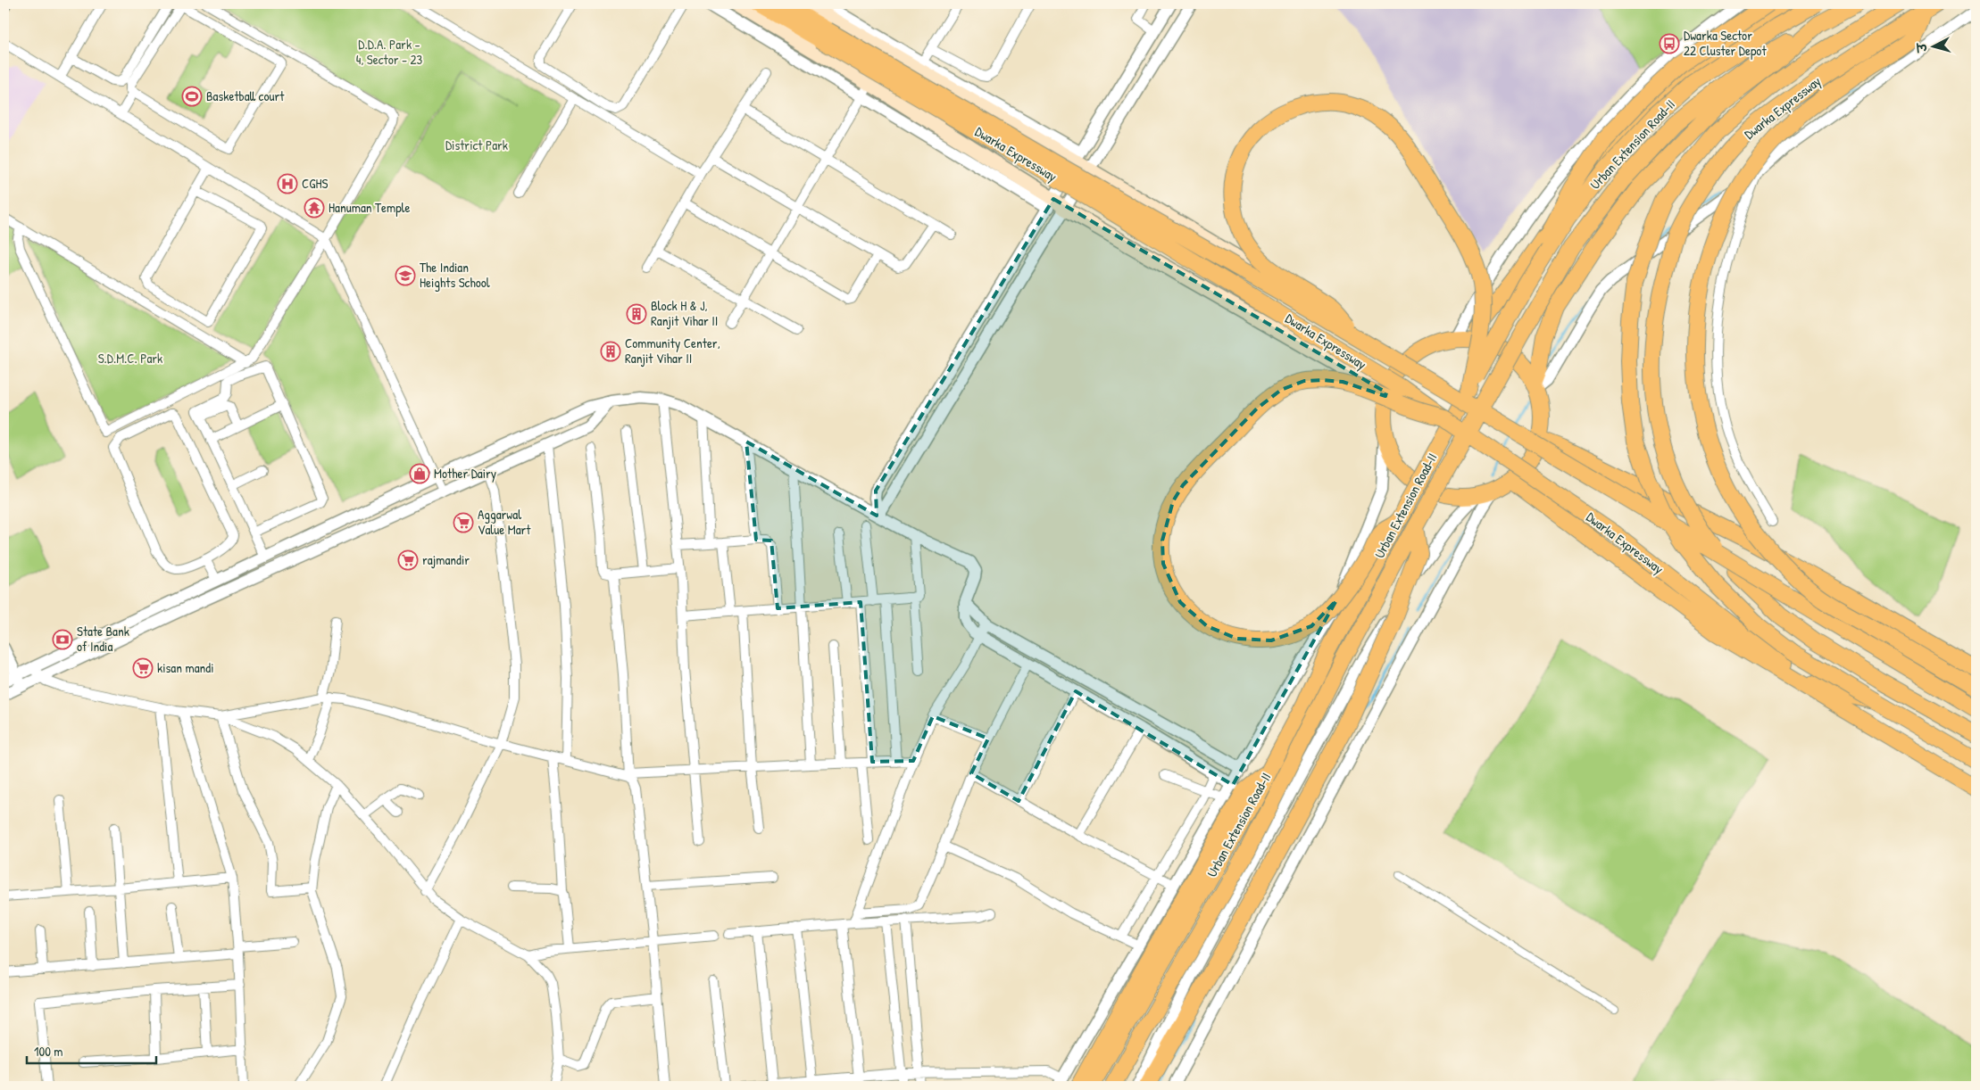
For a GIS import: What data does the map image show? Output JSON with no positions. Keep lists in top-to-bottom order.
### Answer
{
  "streets": {
    "highway": ["Dwarka Expressway", "Urban Extension Road-II"]
  },
  "parks": ["D.D.A. Park - 4, Sector - 23", "District Park", "S.D.M.C. Park"],
  "places": {
    "bus stop": ["Dwarka Sector 22 Cluster Depot"],
    "sports": ["Basketball court"],
    "hospital": ["CGHS"],
    "temple": ["Hanuman Temple"],
    "school or university": ["The Indian Heights School"],
    "building": ["Block H & J, Ranjit Vihar II", "Community Center, Ranjit Vihar II"],
    "shop": ["Mother Dairy"],
    "supermarket": ["Aggarwal Value Mart", "rajmandir", "kisan mandi"],
    "bank": ["State Bank of India"]
  },
  "scale_bar": "100 m",
  "north": "left"
}
